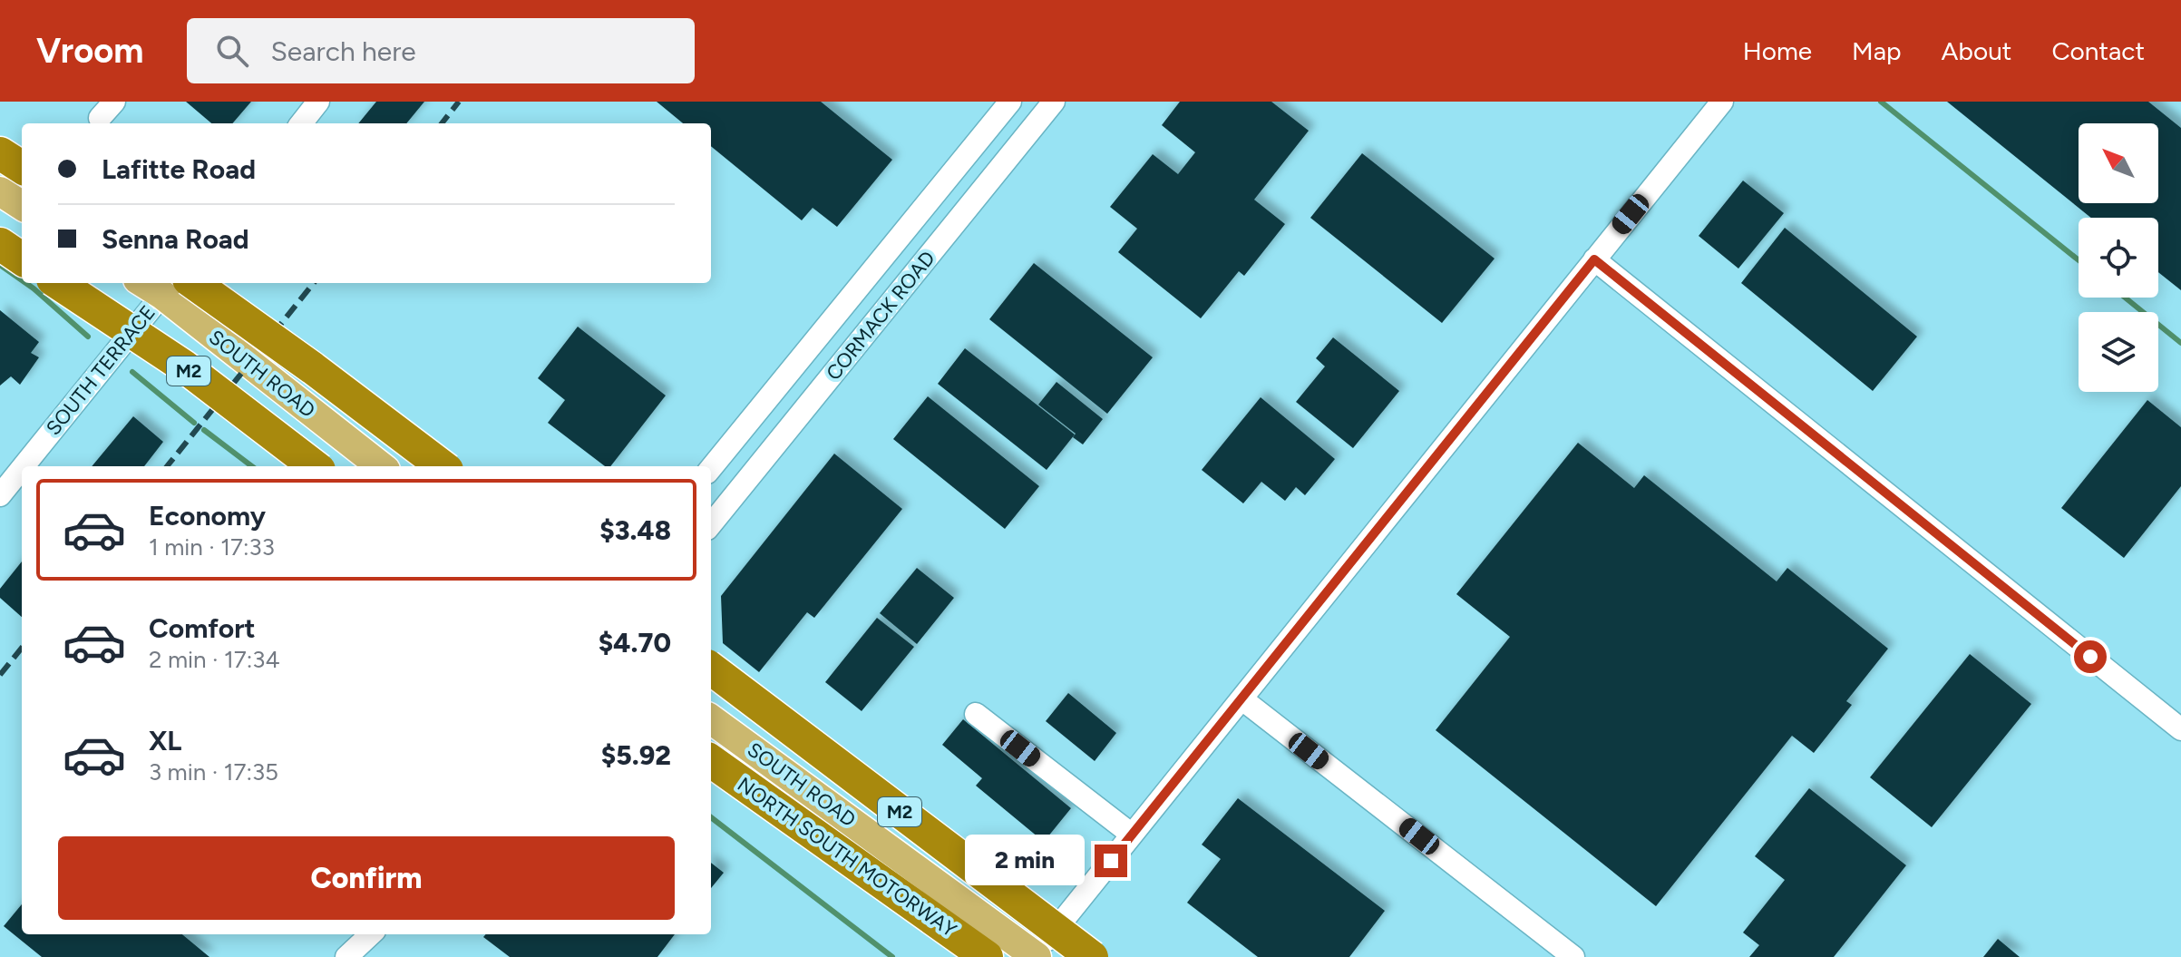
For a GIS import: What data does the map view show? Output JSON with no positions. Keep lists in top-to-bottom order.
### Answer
{
  "streets": {
    "highway": ["M2", "NORTH SOUTH MOTORWAY"],
    "main road": ["SOUTH ROAD"],
    "street": ["CORMACK ROAD", "SOUTH TERRACE"]
  },
  "crossings": [
    ["SOUTH TERRACE", "SOUTH ROAD"]
  ],
  "north": "top left",
  "page": {
    "header": "Vroom",
    "search": "Search here",
    "nav": [
      "Home",
      "Map",
      "About",
      "Contact"
    ],
    "banner": ["Lafitte Road", "Senna Road"],
    "list": [
      {
        "name": "Economy",
        "note": "1 min · 17:33",
        "value": "$3.48"
      },
      {
        "name": "Comfort",
        "note": "2 min · 17:34",
        "value": "$4.70"
      },
      {
        "name": "XL",
        "note": "3 min · 17:35",
        "value": "$5.92"
      }
    ],
    "buttons": "Confirm",
    "bubble": "2 min"
  }
}
